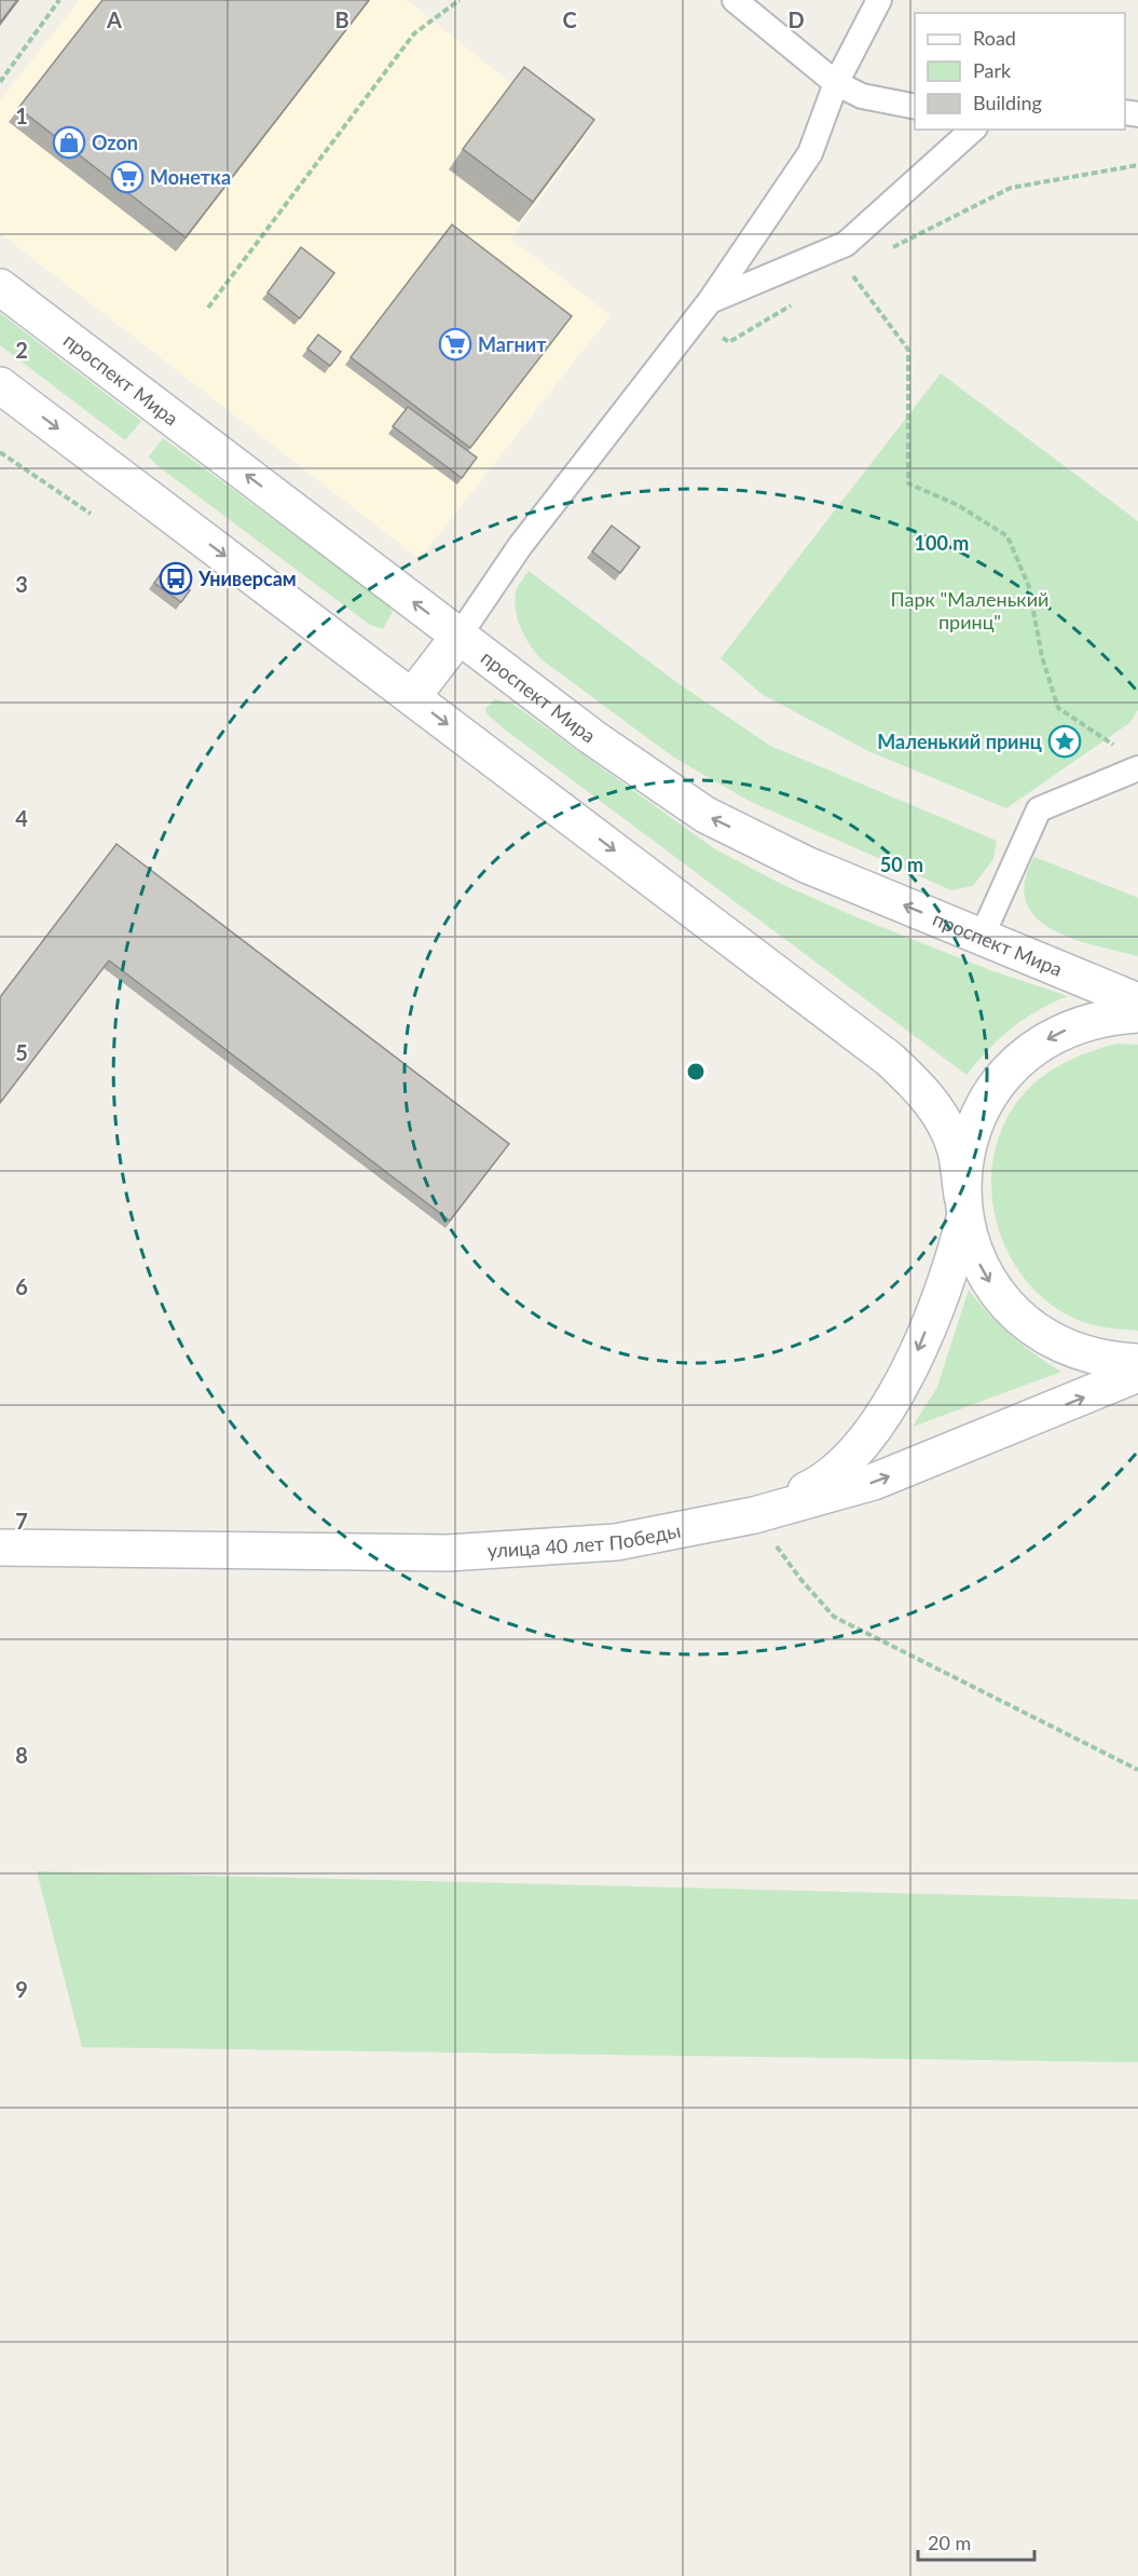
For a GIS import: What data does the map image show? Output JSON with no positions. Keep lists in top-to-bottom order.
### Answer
{
  "streets": {
    "street": ["проспект Мира", "улица 40 лет Победы"]
  },
  "one_way": ["улица 40 лет Победы"],
  "parks": ["Парк \"Маленький принц\""],
  "places": {
    "shop": ["Ozon"],
    "supermarket": ["Монетка", "Магнит"],
    "bus stop": ["Универсам"],
    "place": ["Маленький принц"]
  },
  "legend": ["Road", "Park", "Building"],
  "scale_bar": "20 m",
  "grid": {
    "columns": [
      "A",
      "B",
      "C",
      "D"
    ],
    "rows": [
      "1",
      "2",
      "3",
      "4",
      "5",
      "6",
      "7",
      "8",
      "9"
    ]
  },
  "rings": ["100 m", "50 m"]
}
